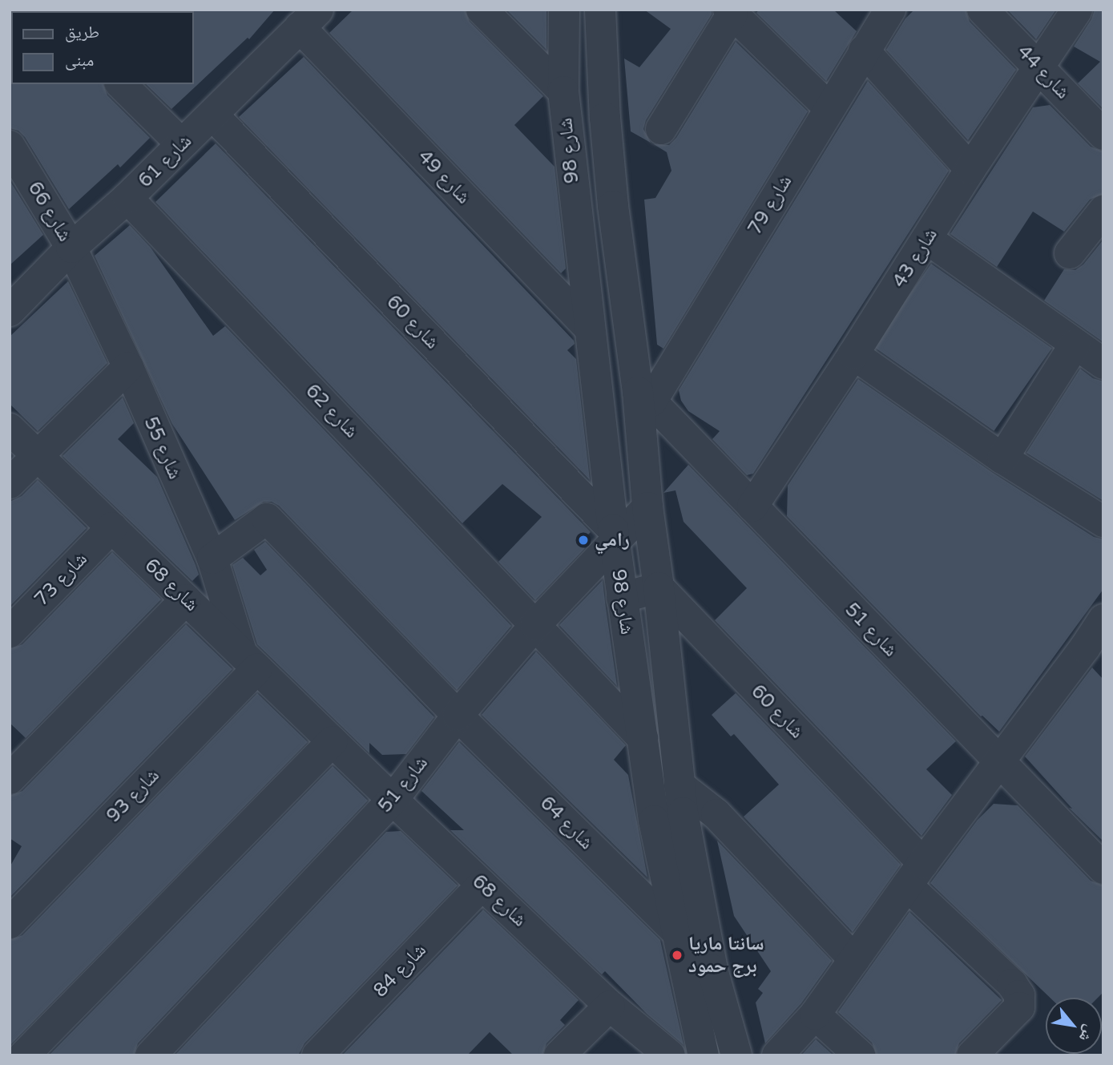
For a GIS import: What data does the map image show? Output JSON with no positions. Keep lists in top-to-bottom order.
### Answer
{
  "streets": {
    "street": [
      "شارع 44",
      "شارع 98",
      "شارع 61",
      "شارع 49",
      "شارع 79",
      "شارع 66",
      "شارع 43",
      "شارع 60",
      "شارع 62",
      "شارع 55",
      "شارع 73",
      "شارع 68",
      "شارع 51",
      "شارع 93",
      "شارع 64",
      "شارع 84"
    ]
  },
  "crossings": [
    ["شارع 44", "شارع 43"],
    ["شارع 98", "شارع 49"],
    ["شارع 98", "شارع 79"],
    ["شارع 98", "شارع 60"],
    ["شارع 98", "شارع 62"],
    ["شارع 98", "شارع 51"],
    ["شارع 98", "شارع 64"],
    ["شارع 61", "شارع 49"],
    ["شارع 61", "شارع 66"],
    ["شارع 61", "شارع 60"],
    ["شارع 61", "شارع 62"],
    ["شارع 61", "شارع 55"],
    ["شارع 79", "شارع 51"],
    ["شارع 66", "شارع 55"],
    ["شارع 43", "شارع 51"],
    ["شارع 60", "شارع 51"],
    ["شارع 62", "شارع 51"],
    ["شارع 55", "شارع 68"],
    ["شارع 55", "شارع 93"],
    ["شارع 55", "شارع 64"],
    ["شارع 73", "شارع 68"],
    ["شارع 68", "شارع 51"],
    ["شارع 68", "شارع 93"],
    ["شارع 68", "شارع 84"],
    ["شارع 51", "شارع 64"]
  ],
  "places": ["رامي", "سانتا ماريا برج حمود"],
  "legend": ["طريق", "مبنى"],
  "north": "bottom right"
}
